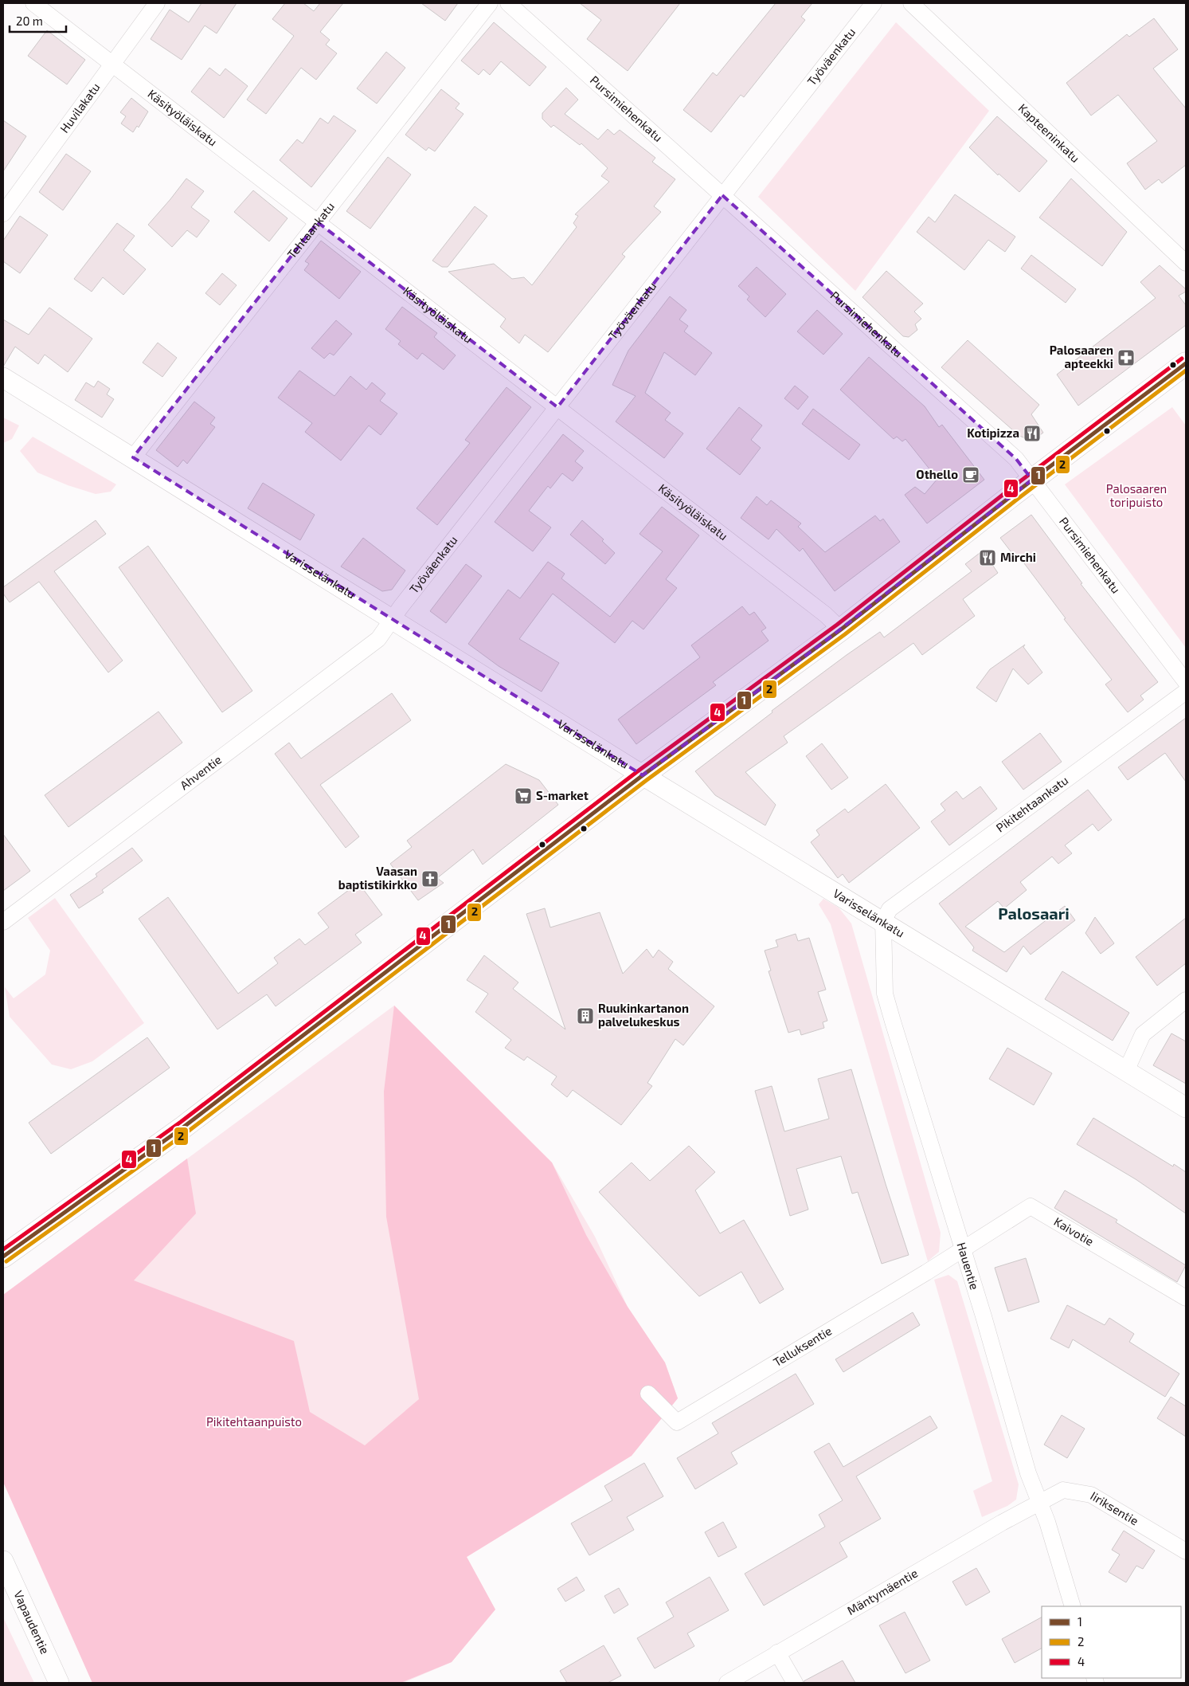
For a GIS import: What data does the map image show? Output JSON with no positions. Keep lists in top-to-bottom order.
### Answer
{
  "streets": {
    "street": [
      "Työväenkatu",
      "Huvilakatu",
      "Pursimiehenkatu",
      "Käsityöläiskatu",
      "Kapteeninkatu",
      "Tehtaankatu",
      "Varisselänkatu",
      "Ahventie",
      "Pikitehtaankatu",
      "Kaivotie",
      "Hauentie",
      "Telluksentie",
      "Iiriksentie",
      "Mäntymäentie",
      "Vapaudentie"
    ]
  },
  "crossings": [
    ["Työväenkatu", "Pursimiehenkatu"],
    ["Työväenkatu", "Käsityöläiskatu"],
    ["Työväenkatu", "Varisselänkatu"],
    ["Työväenkatu", "Ahventie"],
    ["Huvilakatu", "Käsityöläiskatu"],
    ["Käsityöläiskatu", "Tehtaankatu"],
    ["Tehtaankatu", "Varisselänkatu"],
    ["Varisselänkatu", "Ahventie"],
    ["Varisselänkatu", "Pikitehtaankatu"],
    ["Varisselänkatu", "Hauentie"],
    ["Pikitehtaankatu", "Hauentie"],
    ["Kaivotie", "Hauentie"],
    ["Kaivotie", "Telluksentie"],
    ["Hauentie", "Telluksentie"],
    ["Hauentie", "Iiriksentie"],
    ["Hauentie", "Mäntymäentie"],
    ["Iiriksentie", "Mäntymäentie"]
  ],
  "districts": ["Palosaari"],
  "parks": ["Palosaaren toripuisto", "Pikitehtaanpuisto"],
  "places": {
    "pharmacy": ["Palosaaren apteekki"],
    "restaurant": ["Kotipizza", "Mirchi"],
    "cafe": ["Othello"],
    "supermarket": ["S-market"],
    "church": ["Vaasan baptistikirkko"],
    "building": ["Ruukinkartanon palvelukeskus"]
  },
  "lines": ["transit line 4", "transit line 1", "transit line 2"],
  "legend": ["1", "2", "4"],
  "scale_bar": "20 m"
}
